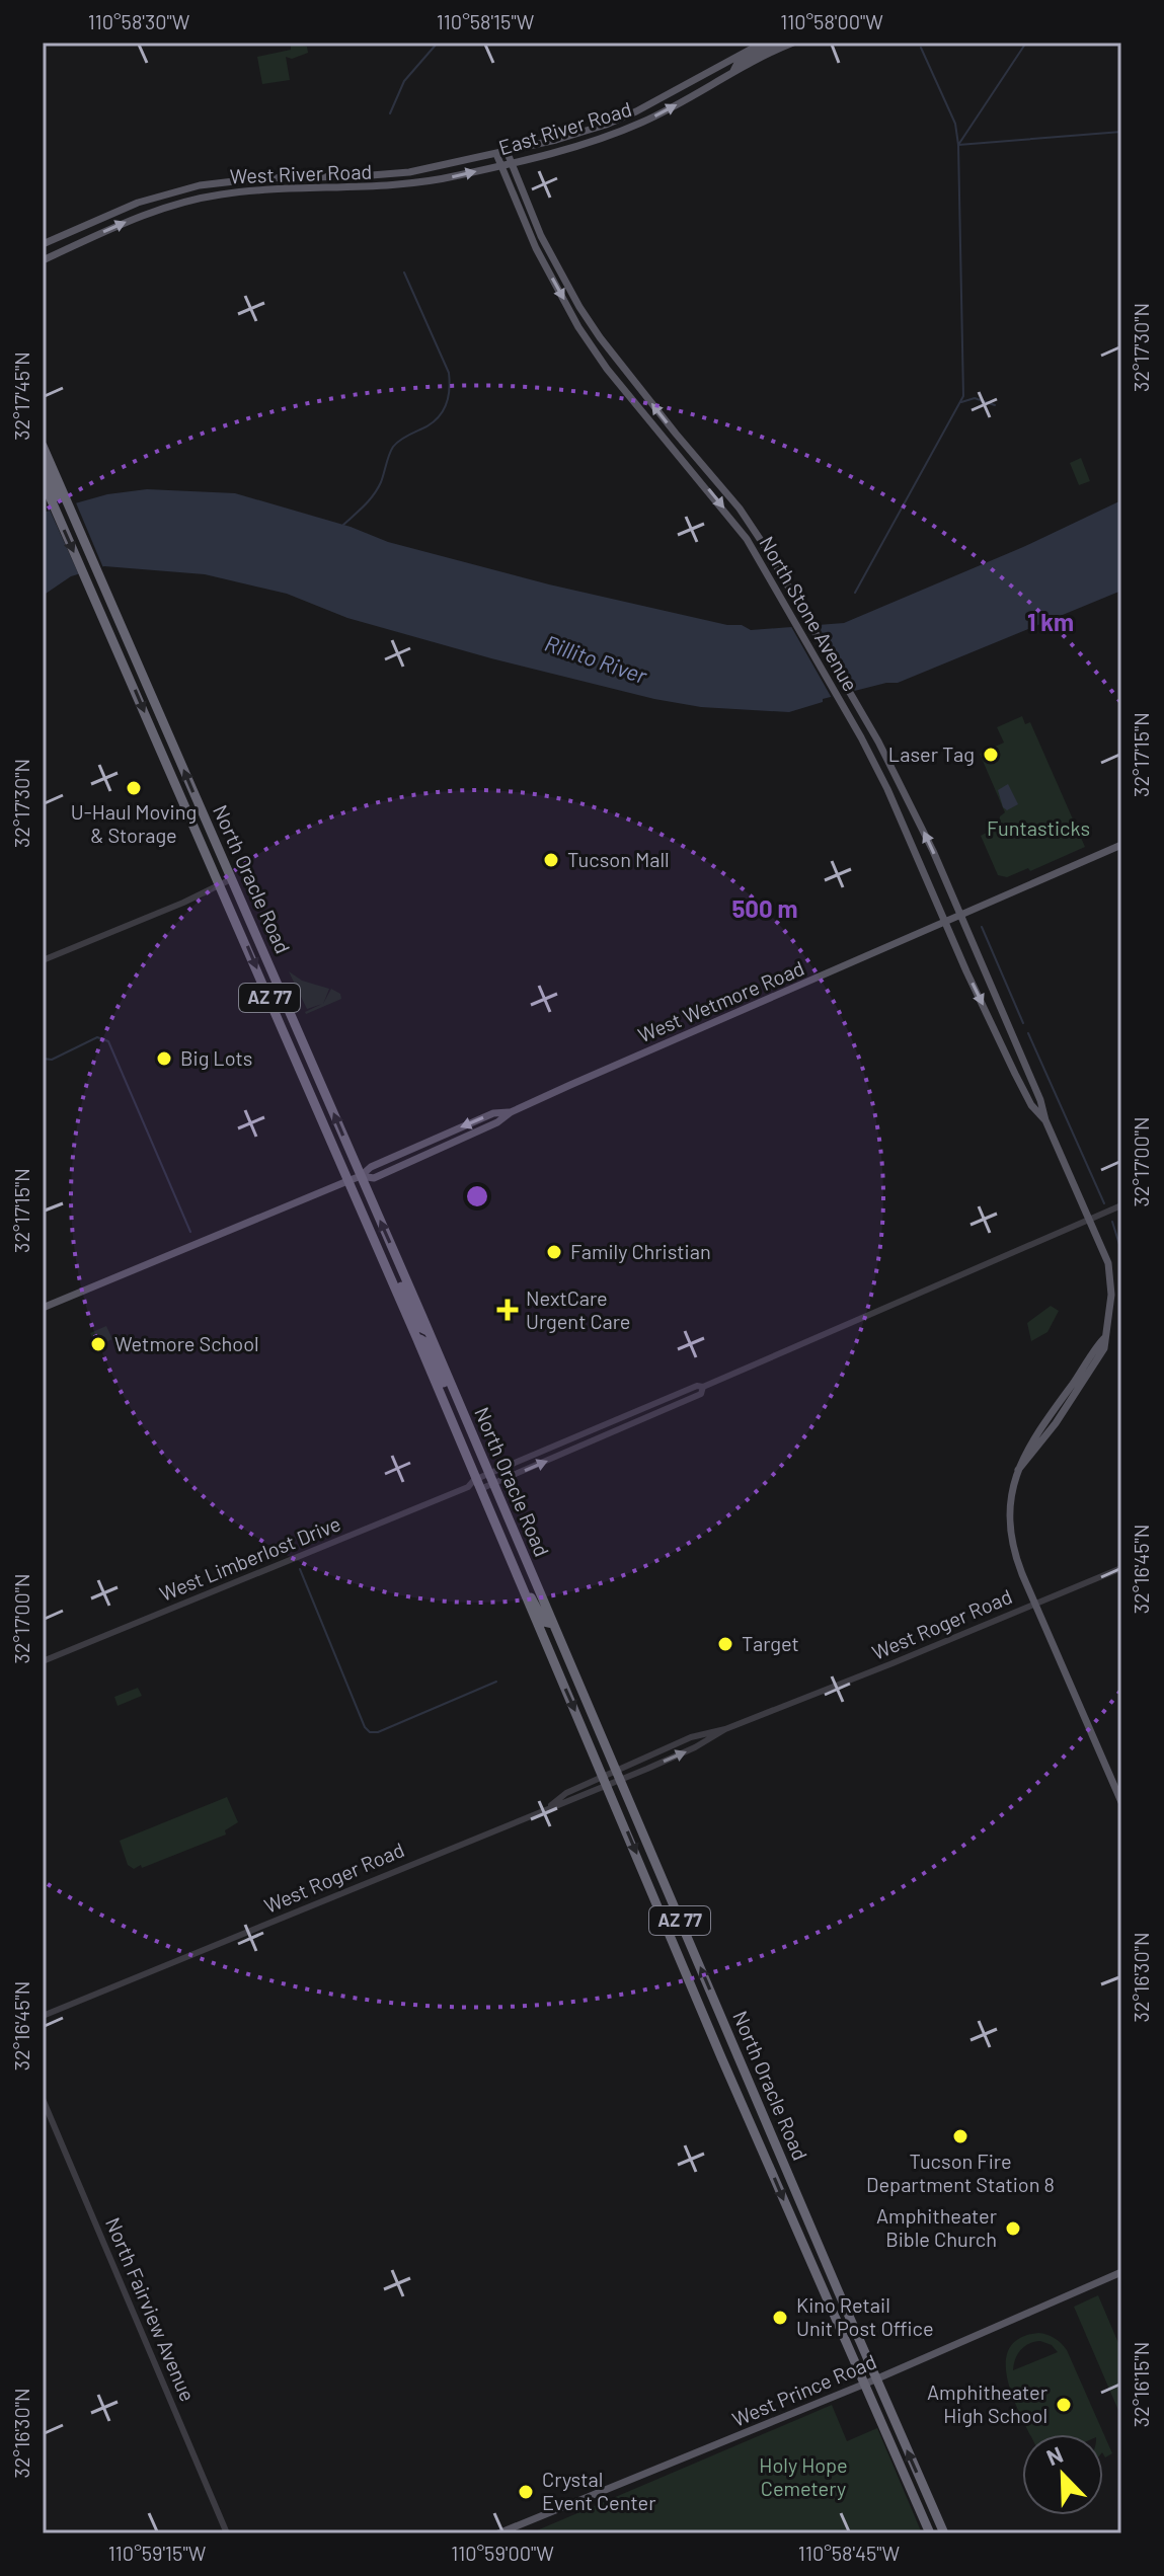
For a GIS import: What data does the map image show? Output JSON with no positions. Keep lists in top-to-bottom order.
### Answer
{
  "streets": {
    "highway": ["North Oracle Road", "AZ 77"],
    "main road": [
      "East River Road",
      "West River Road",
      "North Stone Avenue",
      "West Wetmore Road",
      "West Prince Road"
    ],
    "street": ["West Limberlost Drive", "West Roger Road", "North Fairview Avenue"]
  },
  "crossings": [
    ["East River Road", "West River Road"],
    ["East River Road", "North Stone Avenue"],
    ["North Stone Avenue", "West Wetmore Road"],
    ["North Stone Avenue", "West Limberlost Drive"],
    ["North Stone Avenue", "West Roger Road"],
    ["North Oracle Road", "West Wetmore Road"],
    ["North Oracle Road", "West Limberlost Drive"],
    ["North Oracle Road", "West Roger Road"],
    ["North Oracle Road", "West Prince Road"]
  ],
  "water": ["Rillito River"],
  "parks": ["Funtasticks", "Holy Hope Cemetery"],
  "places": {
    "other": [
      "Laser Tag",
      "U-Haul Moving & Storage",
      "Tucson Mall",
      "Big Lots",
      "Family Christian",
      "Wetmore School",
      "Target",
      "Tucson Fire Department Station 8",
      "Amphitheater Bible Church",
      "Kino Retail Unit Post Office",
      "Amphitheater High School",
      "Crystal Event Center"
    ],
    "health": ["NextCare Urgent Care"]
  },
  "north": "top left",
  "coordinates": [
    "110°58'30\"W",
    "110°58'15\"W",
    "110°58'00\"W",
    "32°17'30\"N",
    "32°17'45\"N",
    "32°17'15\"N",
    "32°17'00\"N",
    "32°16'45\"N",
    "32°16'30\"N",
    "32°16'15\"N",
    "110°59'15\"W",
    "110°59'00\"W",
    "110°58'45\"W"
  ],
  "rings": ["1 km", "500 m"]
}
